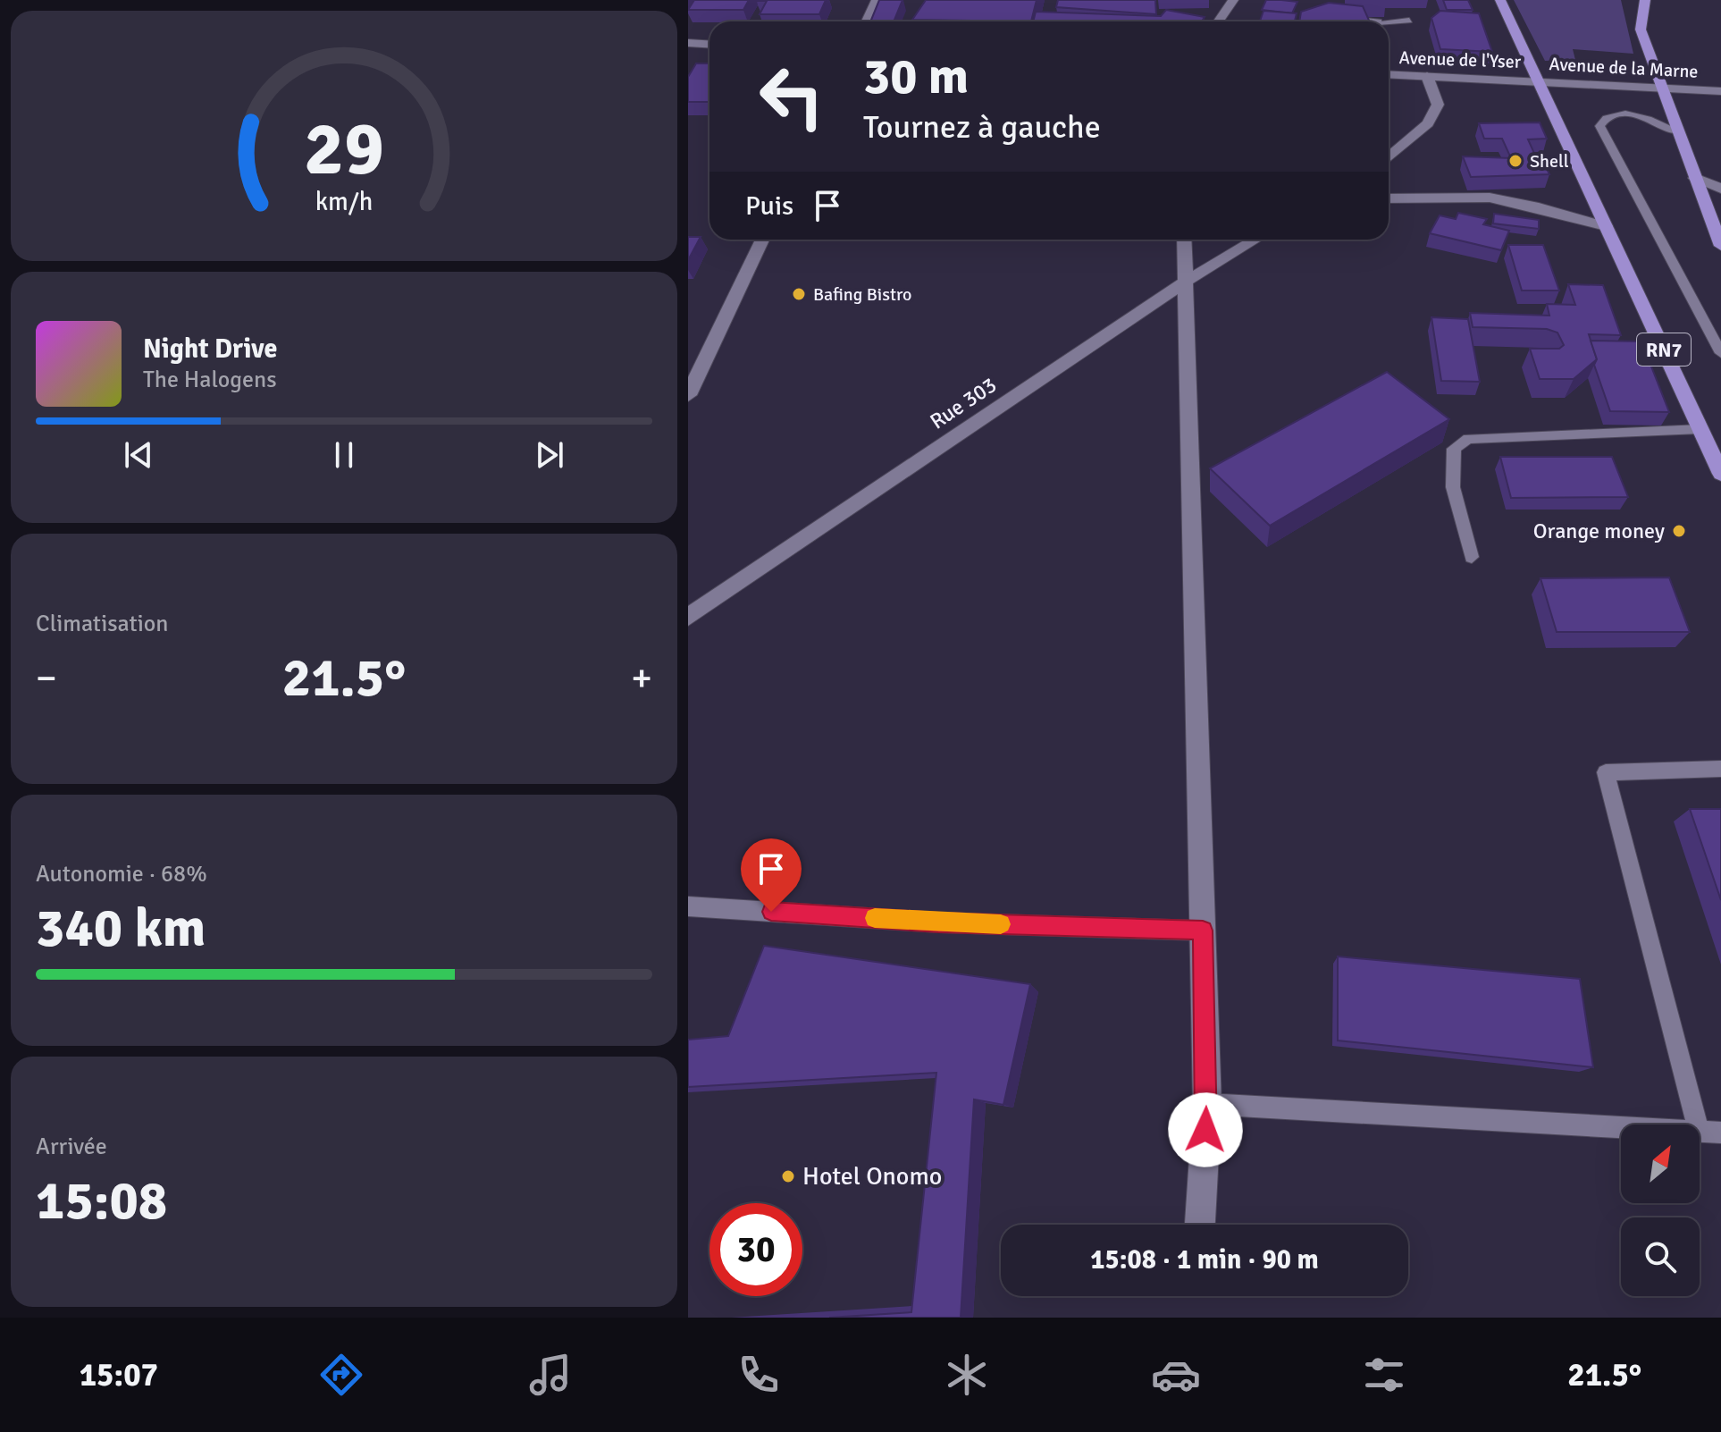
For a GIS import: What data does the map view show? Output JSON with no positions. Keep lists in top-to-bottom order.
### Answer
{
  "streets": {
    "main road": ["RN7"],
    "street": ["Avenue de l'Yser", "Avenue de la Marne", "Rue 303"]
  },
  "crossings": [
    ["Avenue de l'Yser", "Avenue de la Marne"],
    ["Avenue de l'Yser", "RN7"],
    ["Avenue de la Marne", "RN7"]
  ],
  "places": [
    "Shell",
    "Bafing Bistro",
    "Orange money",
    "Hotel Onomo"
  ],
  "north": "top right",
  "page": {
    "turn": ["30 m", "Tournez à gauche"],
    "then": "Puis",
    "song": ["Night Drive", "The Halogens"],
    "tile": [
      "Climatisation",
      ["Autonomie · 68%", "340 km"],
      ["Arrivée", "15:08"]
    ],
    "heat": ["−", "21.5°", "+"],
    "limit": "30",
    "trip": "15:08 · 1 min · 90 m",
    "tabs": ["15:07", "21.5°"],
    "gauge": ["29", "km/h"]
  }
}
